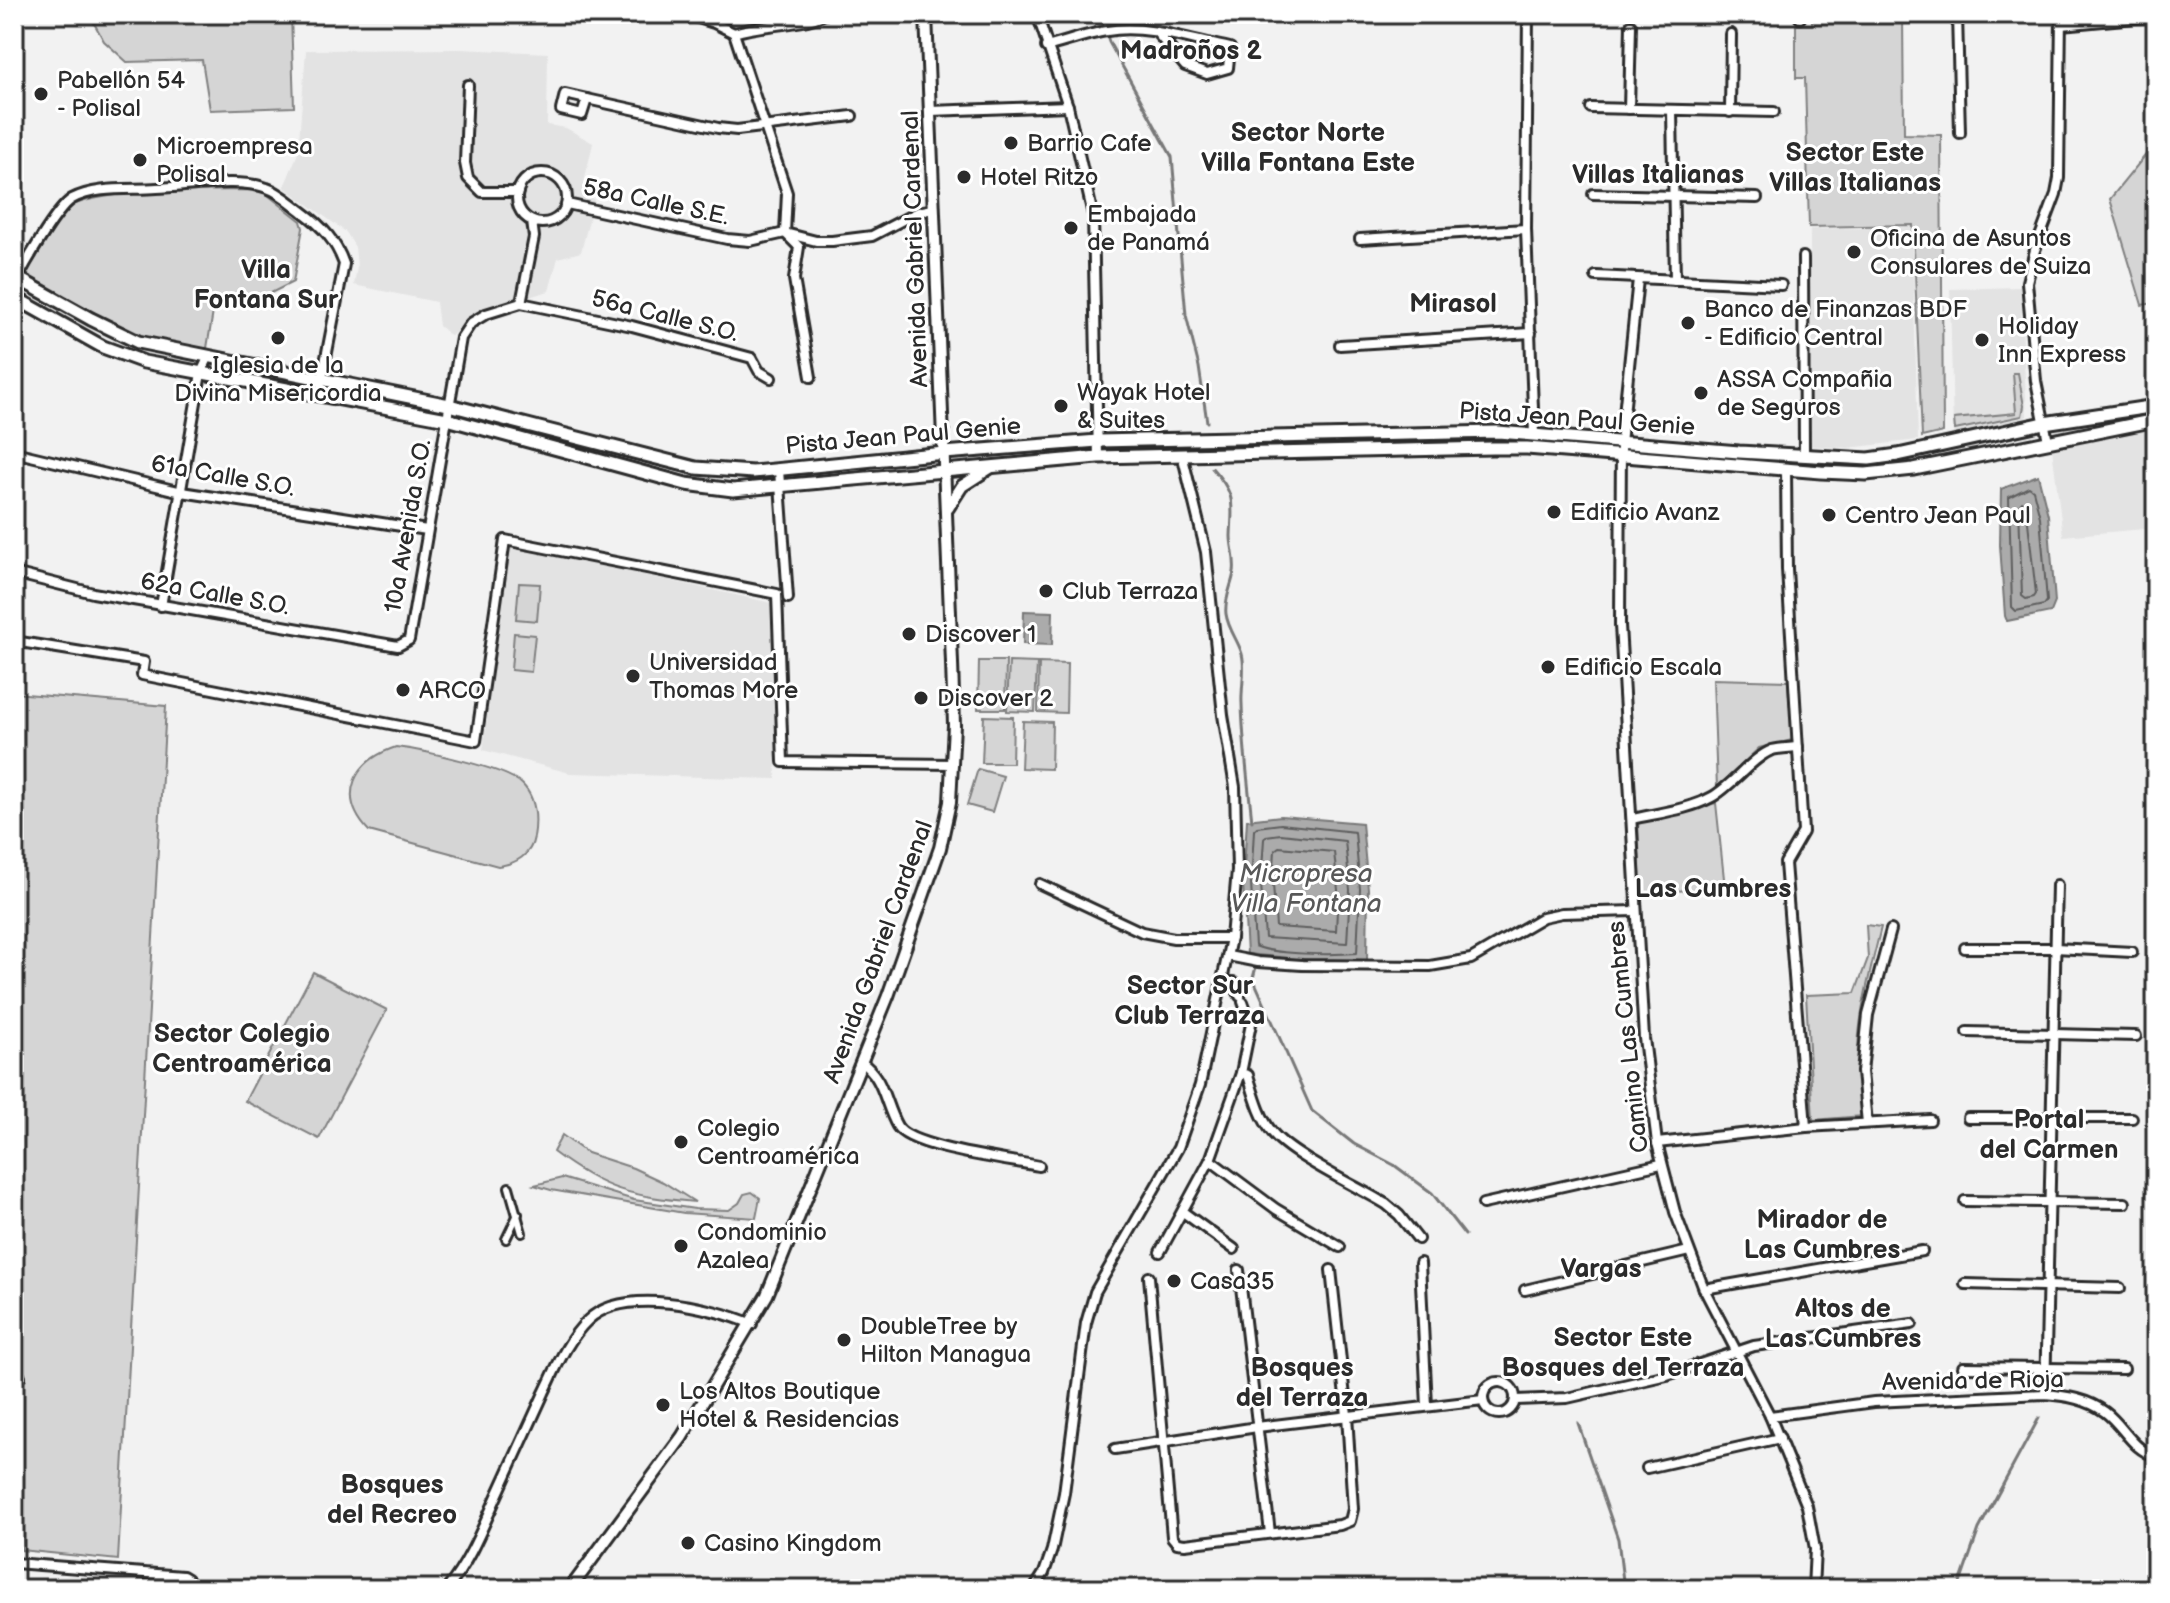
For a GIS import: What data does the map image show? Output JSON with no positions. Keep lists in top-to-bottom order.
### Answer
{
  "streets": {
    "main road": ["Pista Jean Paul Genie"],
    "street": [
      "58a Calle S.E.",
      "Avenida Gabriel Cardenal",
      "56a Calle S.O.",
      "61a Calle S.O.",
      "10a Avenida S.O.",
      "62a Calle S.O.",
      "Camino Las Cumbres",
      "Avenida de Rioja"
    ]
  },
  "crossings": [
    ["Avenida Gabriel Cardenal", "Pista Jean Paul Genie"],
    ["56a Calle S.O.", "10a Avenida S.O."],
    ["Pista Jean Paul Genie", "10a Avenida S.O."],
    ["Pista Jean Paul Genie", "Camino Las Cumbres"],
    ["61a Calle S.O.", "10a Avenida S.O."],
    ["10a Avenida S.O.", "62a Calle S.O."],
    ["Camino Las Cumbres", "Avenida de Rioja"]
  ],
  "districts": [
    "Madroños 2",
    "Sector Norte Villa Fontana Este",
    "Sector Este Villas Italianas",
    "Villas Italianas",
    "Villa Fontana Sur",
    "Mirasol",
    "Las Cumbres",
    "Sector Sur Club Terraza",
    "Sector Colegio Centroamérica",
    "Portal del Carmen",
    "Mirador de Las Cumbres",
    "Vargas",
    "Altos de Las Cumbres",
    "Sector Este Bosques del Terraza",
    "Bosques del Terraza",
    "Bosques del Recreo"
  ],
  "water": ["Micropresa Villa Fontana"],
  "places": [
    "Pabellón 54 - Polisal",
    "Barrio Cafe",
    "Microempresa Polisal",
    "Hotel Ritzo",
    "Embajada de Panamá",
    "Oficina de Asuntos Consulares de Suiza",
    "Banco de Finanzas BDF - Edificio Central",
    "Iglesia de la Divina Misericordia",
    "Holiday Inn Express",
    "ASSA Compañia de Seguros",
    "Wayak Hotel & Suites",
    "Edificio Avanz",
    "Centro Jean Paul",
    "Club Terraza",
    "Discover 1",
    "Edificio Escala",
    "Universidad Thomas More",
    "ARCO",
    "Discover 2",
    "Colegio Centroamérica",
    "Condominio Azalea",
    "Casa35",
    "DoubleTree by Hilton Managua",
    "Los Altos Boutique Hotel & Residencias",
    "Casino Kingdom"
  ]
}
